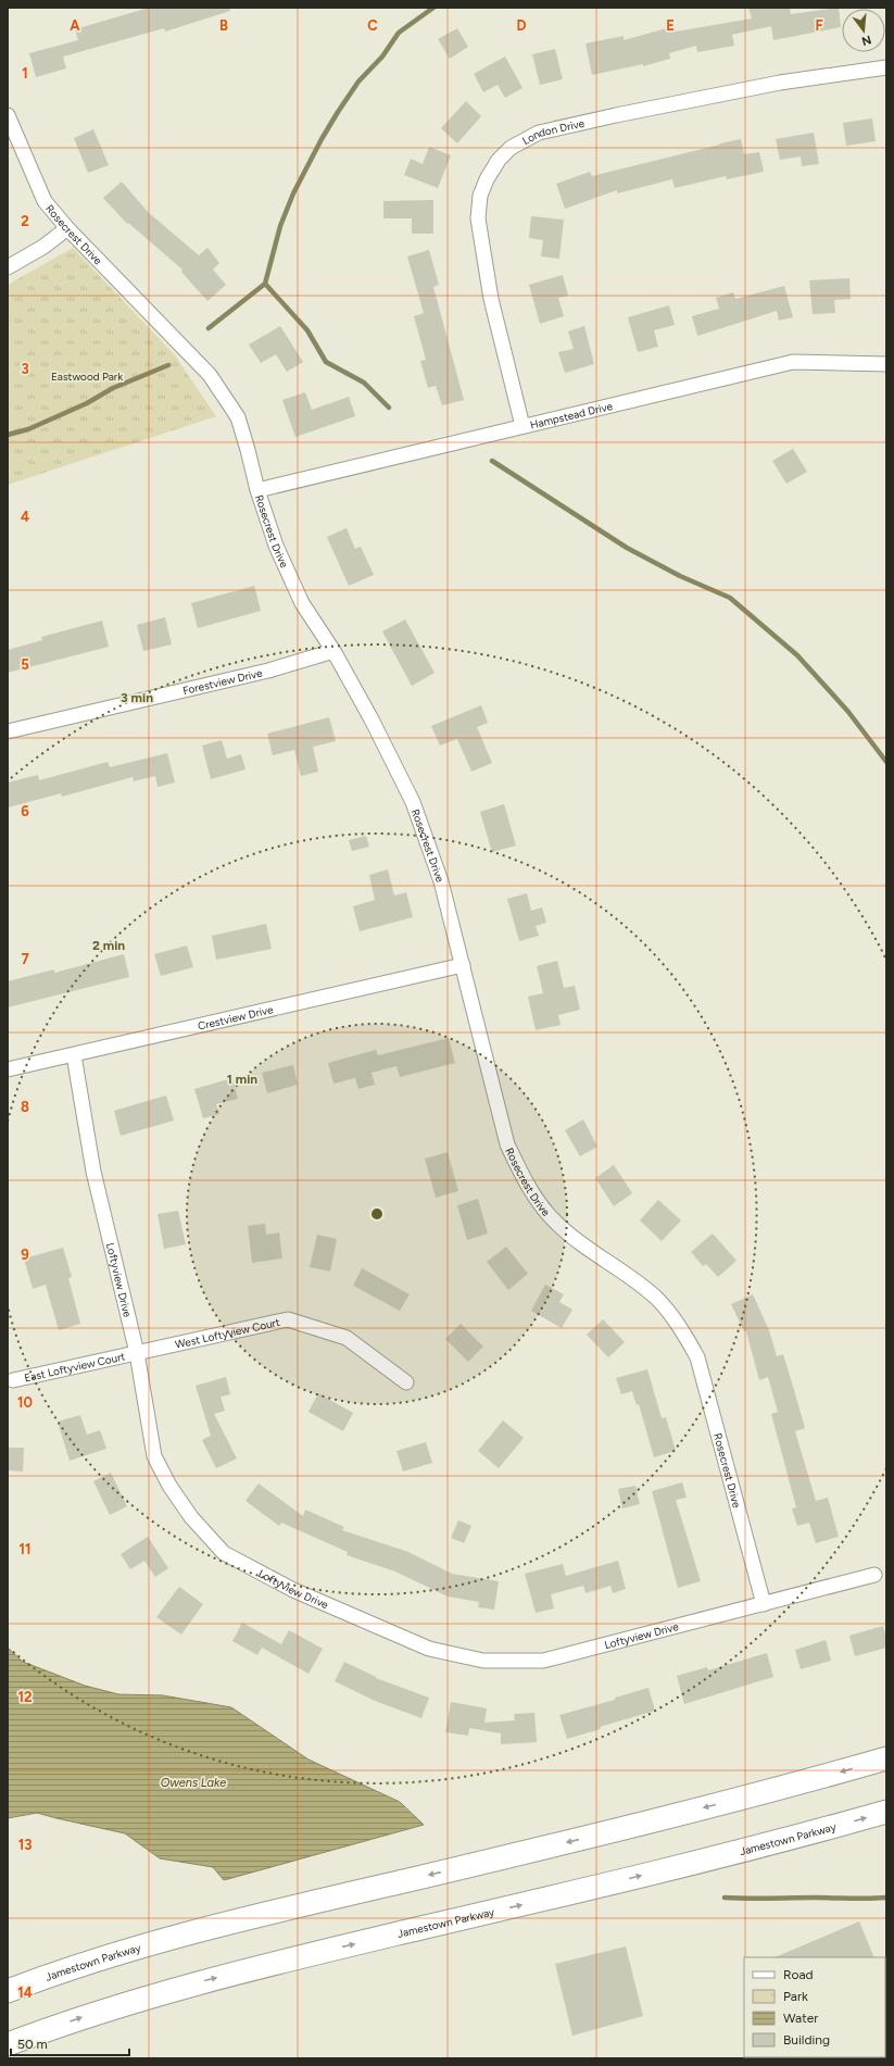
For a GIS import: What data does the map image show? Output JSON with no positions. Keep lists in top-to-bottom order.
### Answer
{
  "streets": {
    "main road": ["Jamestown Parkway"],
    "street": [
      "London Drive",
      "Rosecrest Drive",
      "Hampstead Drive",
      "Forestview Drive",
      "Crestview Drive",
      "Loftyview Drive",
      "West Loftyview Court",
      "East Loftyview Court"
    ]
  },
  "crossings": [
    ["London Drive", "Hampstead Drive"],
    ["Rosecrest Drive", "Hampstead Drive"],
    ["Rosecrest Drive", "Forestview Drive"],
    ["Rosecrest Drive", "Crestview Drive"],
    ["Rosecrest Drive", "Loftyview Drive"],
    ["Crestview Drive", "Loftyview Drive"],
    ["Loftyview Drive", "West Loftyview Court"],
    ["Loftyview Drive", "East Loftyview Court"],
    ["West Loftyview Court", "East Loftyview Court"]
  ],
  "water": ["Owens Lake"],
  "parks": ["Eastwood Park"],
  "legend": [
    "Road",
    "Park",
    "Water",
    "Building"
  ],
  "scale_bar": "50 m",
  "north": "bottom",
  "grid": {
    "columns": [
      "A",
      "B",
      "C",
      "D",
      "E",
      "F"
    ],
    "rows": [
      "1",
      "2",
      "3",
      "4",
      "5",
      "6",
      "7",
      "8",
      "9",
      "10",
      "11",
      "12",
      "13",
      "14"
    ]
  },
  "rings": ["3 min", "2 min", "1 min"]
}
